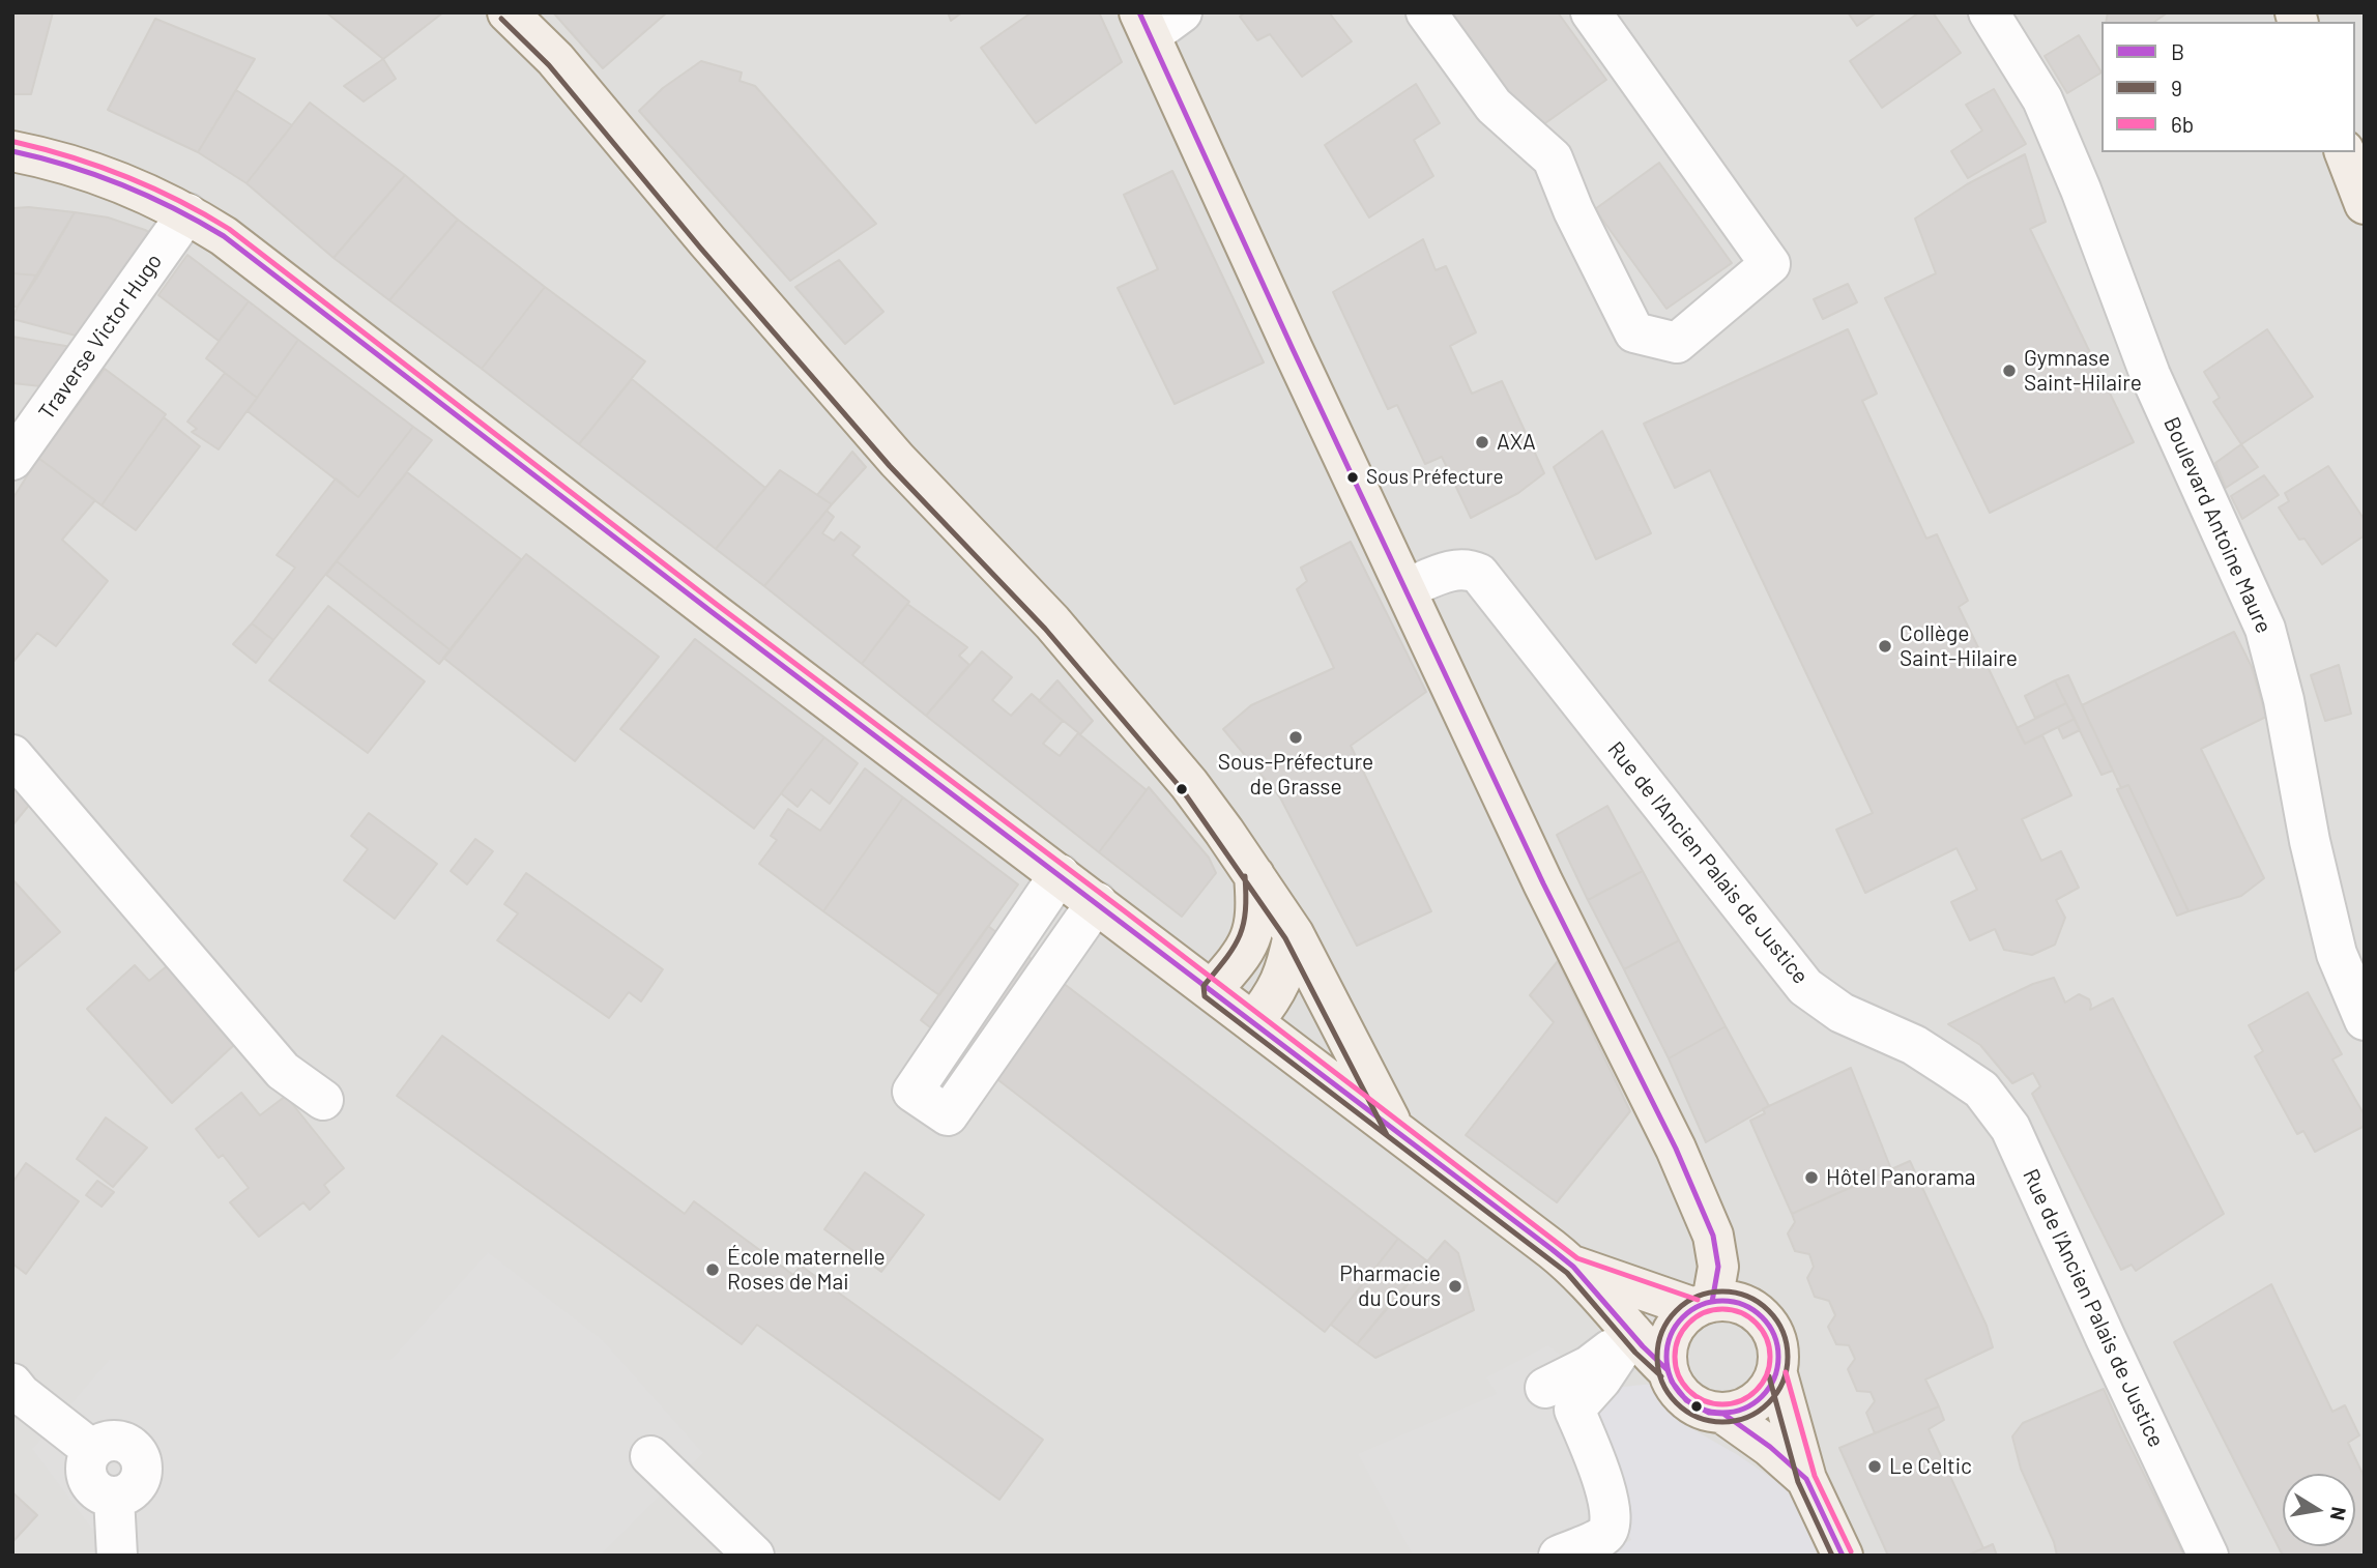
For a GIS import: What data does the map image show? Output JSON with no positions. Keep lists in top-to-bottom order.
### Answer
{
  "streets": {
    "street": ["Traverse Victor Hugo", "Boulevard Antoine Maure", "Rue de l'Ancien Palais de Justice"]
  },
  "places": [
    "Gymnase Saint-Hilaire",
    "AXA",
    "Sous Préfecture",
    "Collège Saint-Hilaire",
    "Sous-Préfecture de Grasse",
    "Hôtel Panorama",
    "École maternelle Roses de Mai",
    "Pharmacie du Cours",
    "Le Celtic"
  ],
  "lines": ["transit line B", "transit line 9", "transit line 6b"],
  "legend": ["B", "9", "6b"],
  "north": "right"
}
